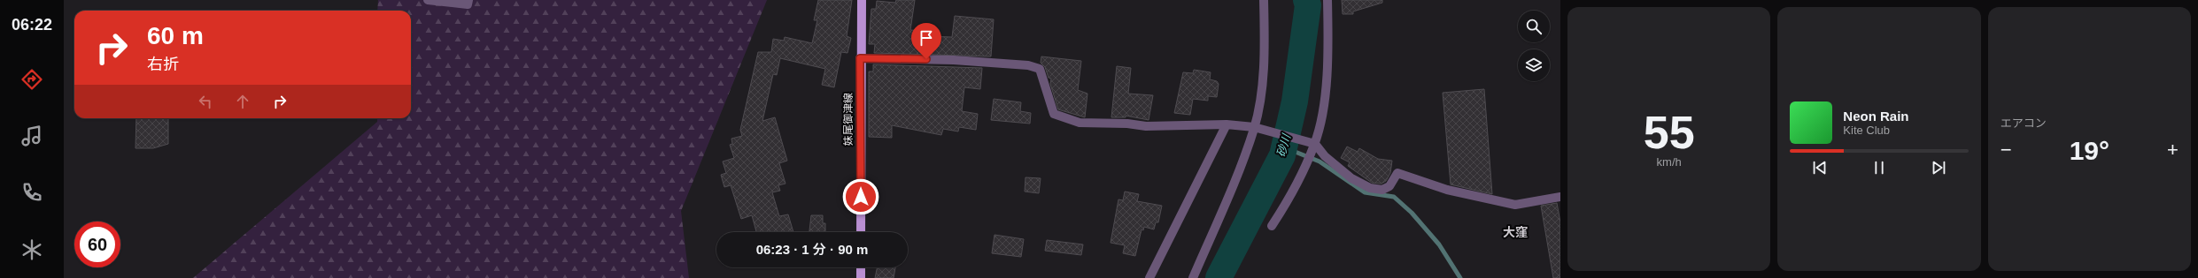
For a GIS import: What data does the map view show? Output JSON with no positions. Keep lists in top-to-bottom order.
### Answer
{
  "streets": {
    "main road": ["妹尾御津線"]
  },
  "districts": ["大窪"],
  "water": ["砂川"],
  "page": {
    "tabs": "06:22",
    "tile": [
      ["55", "km/h"],
      "エアコン"
    ],
    "turn": ["60 m", "右折"],
    "song": ["Neon Rain", "Kite Club"],
    "heat": ["−", "19°", "+"],
    "limit": "60",
    "trip": "06:23 · 1 分 · 90 m"
  }
}
